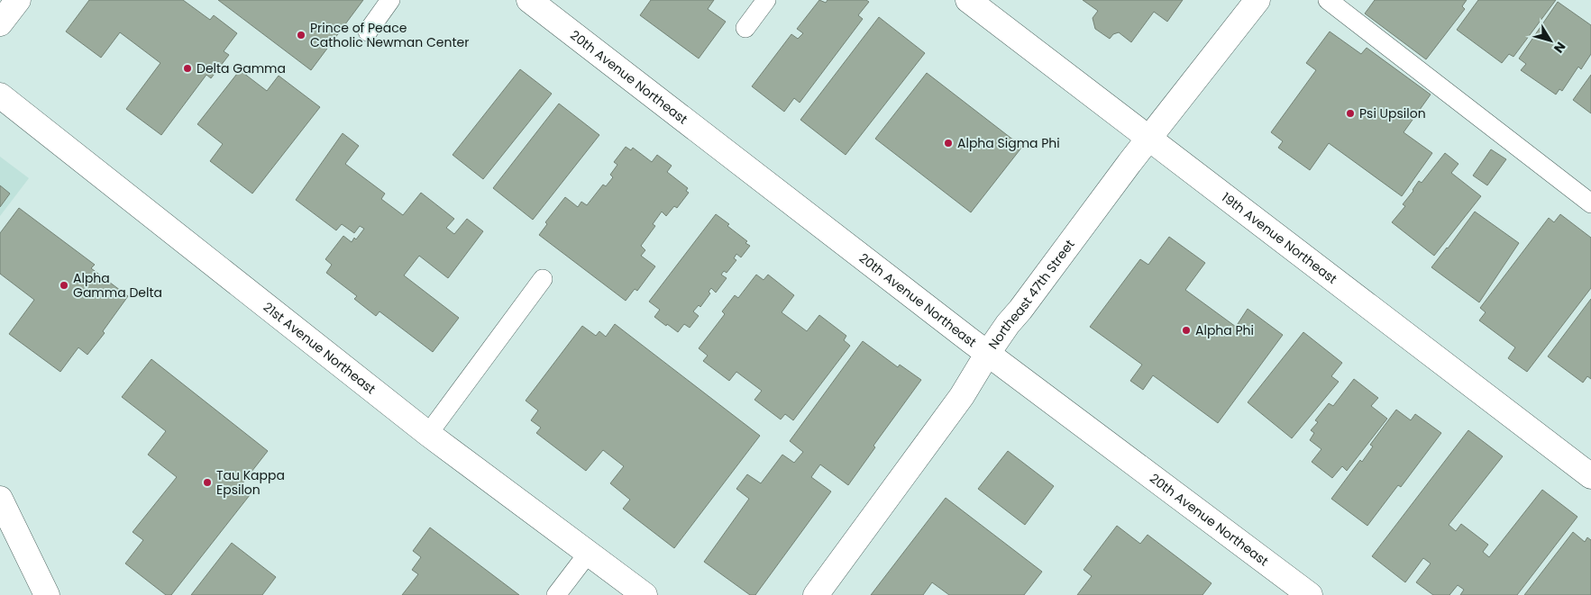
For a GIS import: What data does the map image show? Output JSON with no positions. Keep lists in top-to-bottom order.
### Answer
{
  "streets": {
    "street": [
      "20th Avenue Northeast",
      "19th Avenue Northeast",
      "Northeast 47th Street",
      "21st Avenue Northeast"
    ]
  },
  "crossings": [
    ["20th Avenue Northeast", "Northeast 47th Street"],
    ["19th Avenue Northeast", "Northeast 47th Street"]
  ],
  "places": [
    "Prince of Peace Catholic Newman Center",
    "Delta Gamma",
    "Psi Upsilon",
    "Alpha Sigma Phi",
    "Alpha Gamma Delta",
    "Alpha Phi",
    "Tau Kappa Epsilon"
  ],
  "north": "bottom right"
}
